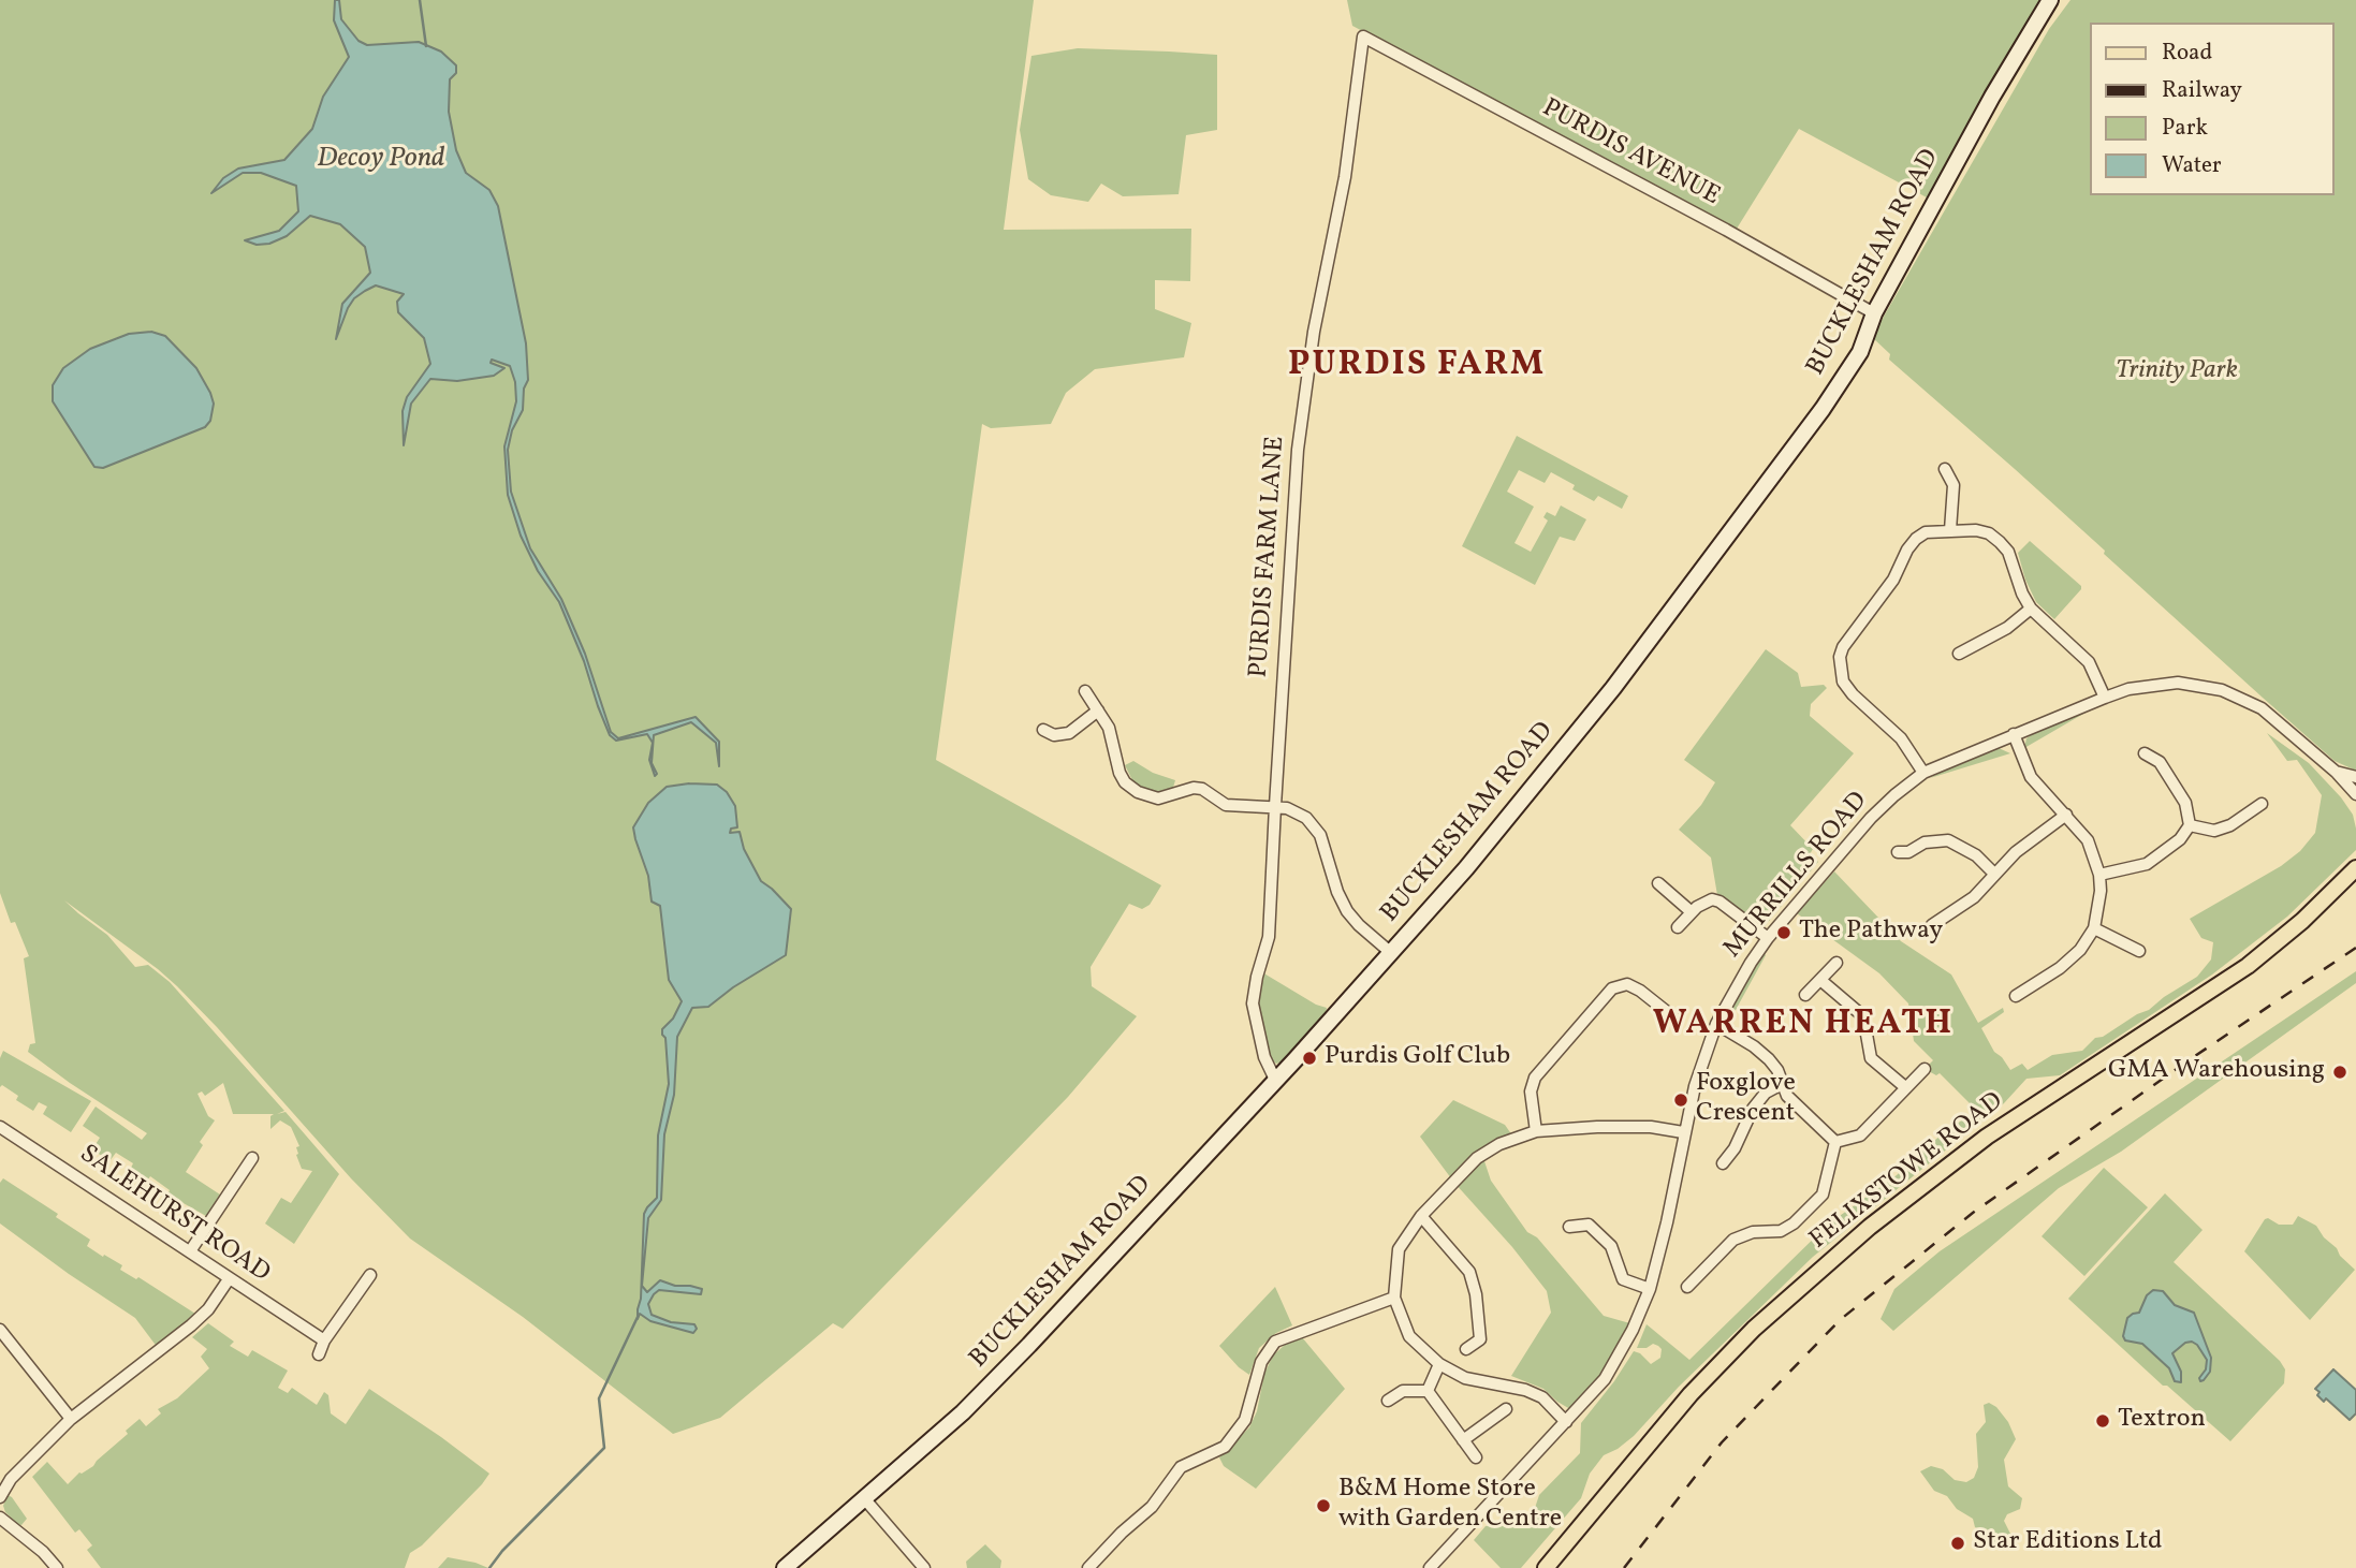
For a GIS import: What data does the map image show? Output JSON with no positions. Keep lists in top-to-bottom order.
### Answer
{
  "streets": {
    "main road": ["FELIXSTOWE ROAD"],
    "street": [
      "PURDIS AVENUE",
      "BUCKLESHAM ROAD",
      "PURDIS FARM LANE",
      "MURRILLS ROAD",
      "SALEHURST ROAD"
    ]
  },
  "crossings": [
    ["PURDIS AVENUE", "BUCKLESHAM ROAD"],
    ["PURDIS AVENUE", "PURDIS FARM LANE"],
    ["BUCKLESHAM ROAD", "PURDIS FARM LANE"]
  ],
  "districts": ["PURDIS FARM", "WARREN HEATH"],
  "water": ["Decoy Pond"],
  "parks": ["Trinity Park"],
  "places": [
    "The Pathway",
    "Purdis Golf Club",
    "GMA Warehousing",
    "Foxglove Crescent",
    "Textron",
    "B&M Home Store with Garden Centre",
    "Star Editions Ltd"
  ],
  "legend": [
    "Road",
    "Railway",
    "Park",
    "Water"
  ]
}
